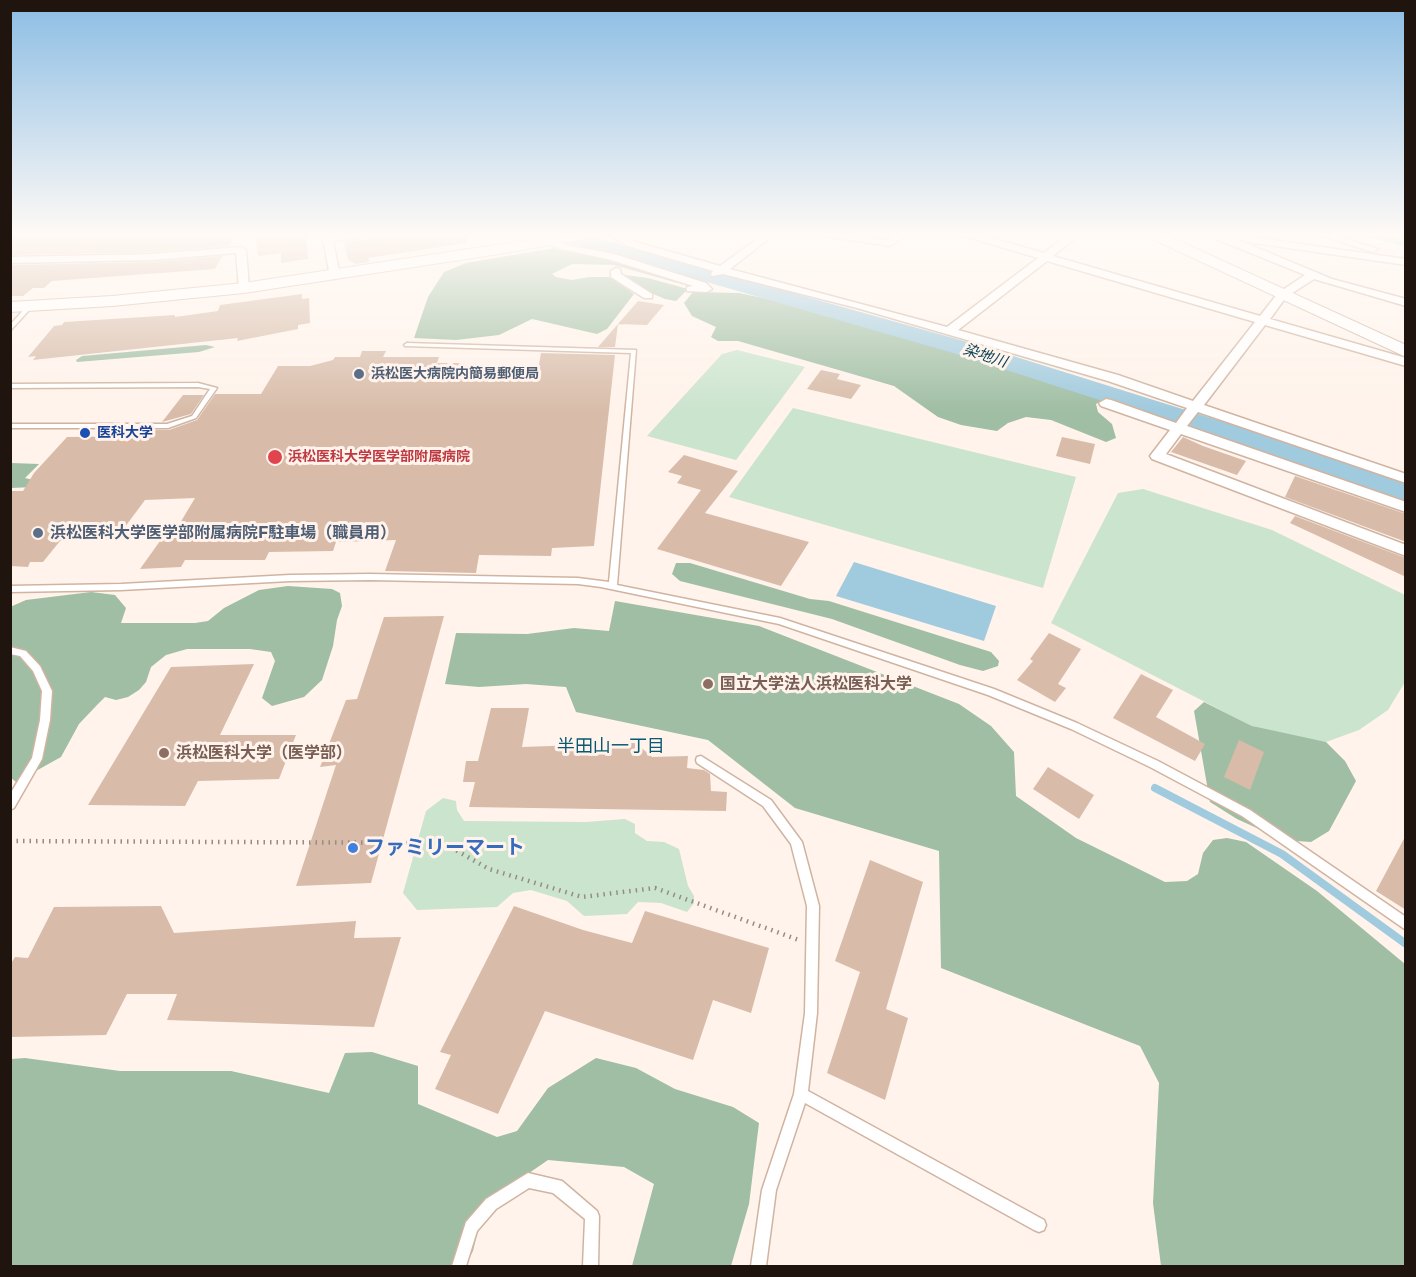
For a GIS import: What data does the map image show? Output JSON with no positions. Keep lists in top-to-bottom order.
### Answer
{
  "districts": ["半田山一丁目"],
  "water": ["染地川"],
  "places": [
    "浜松医大病院内簡易郵便局",
    "医科大学",
    "浜松医科大学医学部附属病院",
    "浜松医科大学医学部附属病院F駐車場（職員用）",
    "国立大学法人浜松医科大学",
    "浜松医科大学（医学部）",
    "ファミリーマート"
  ]
}
